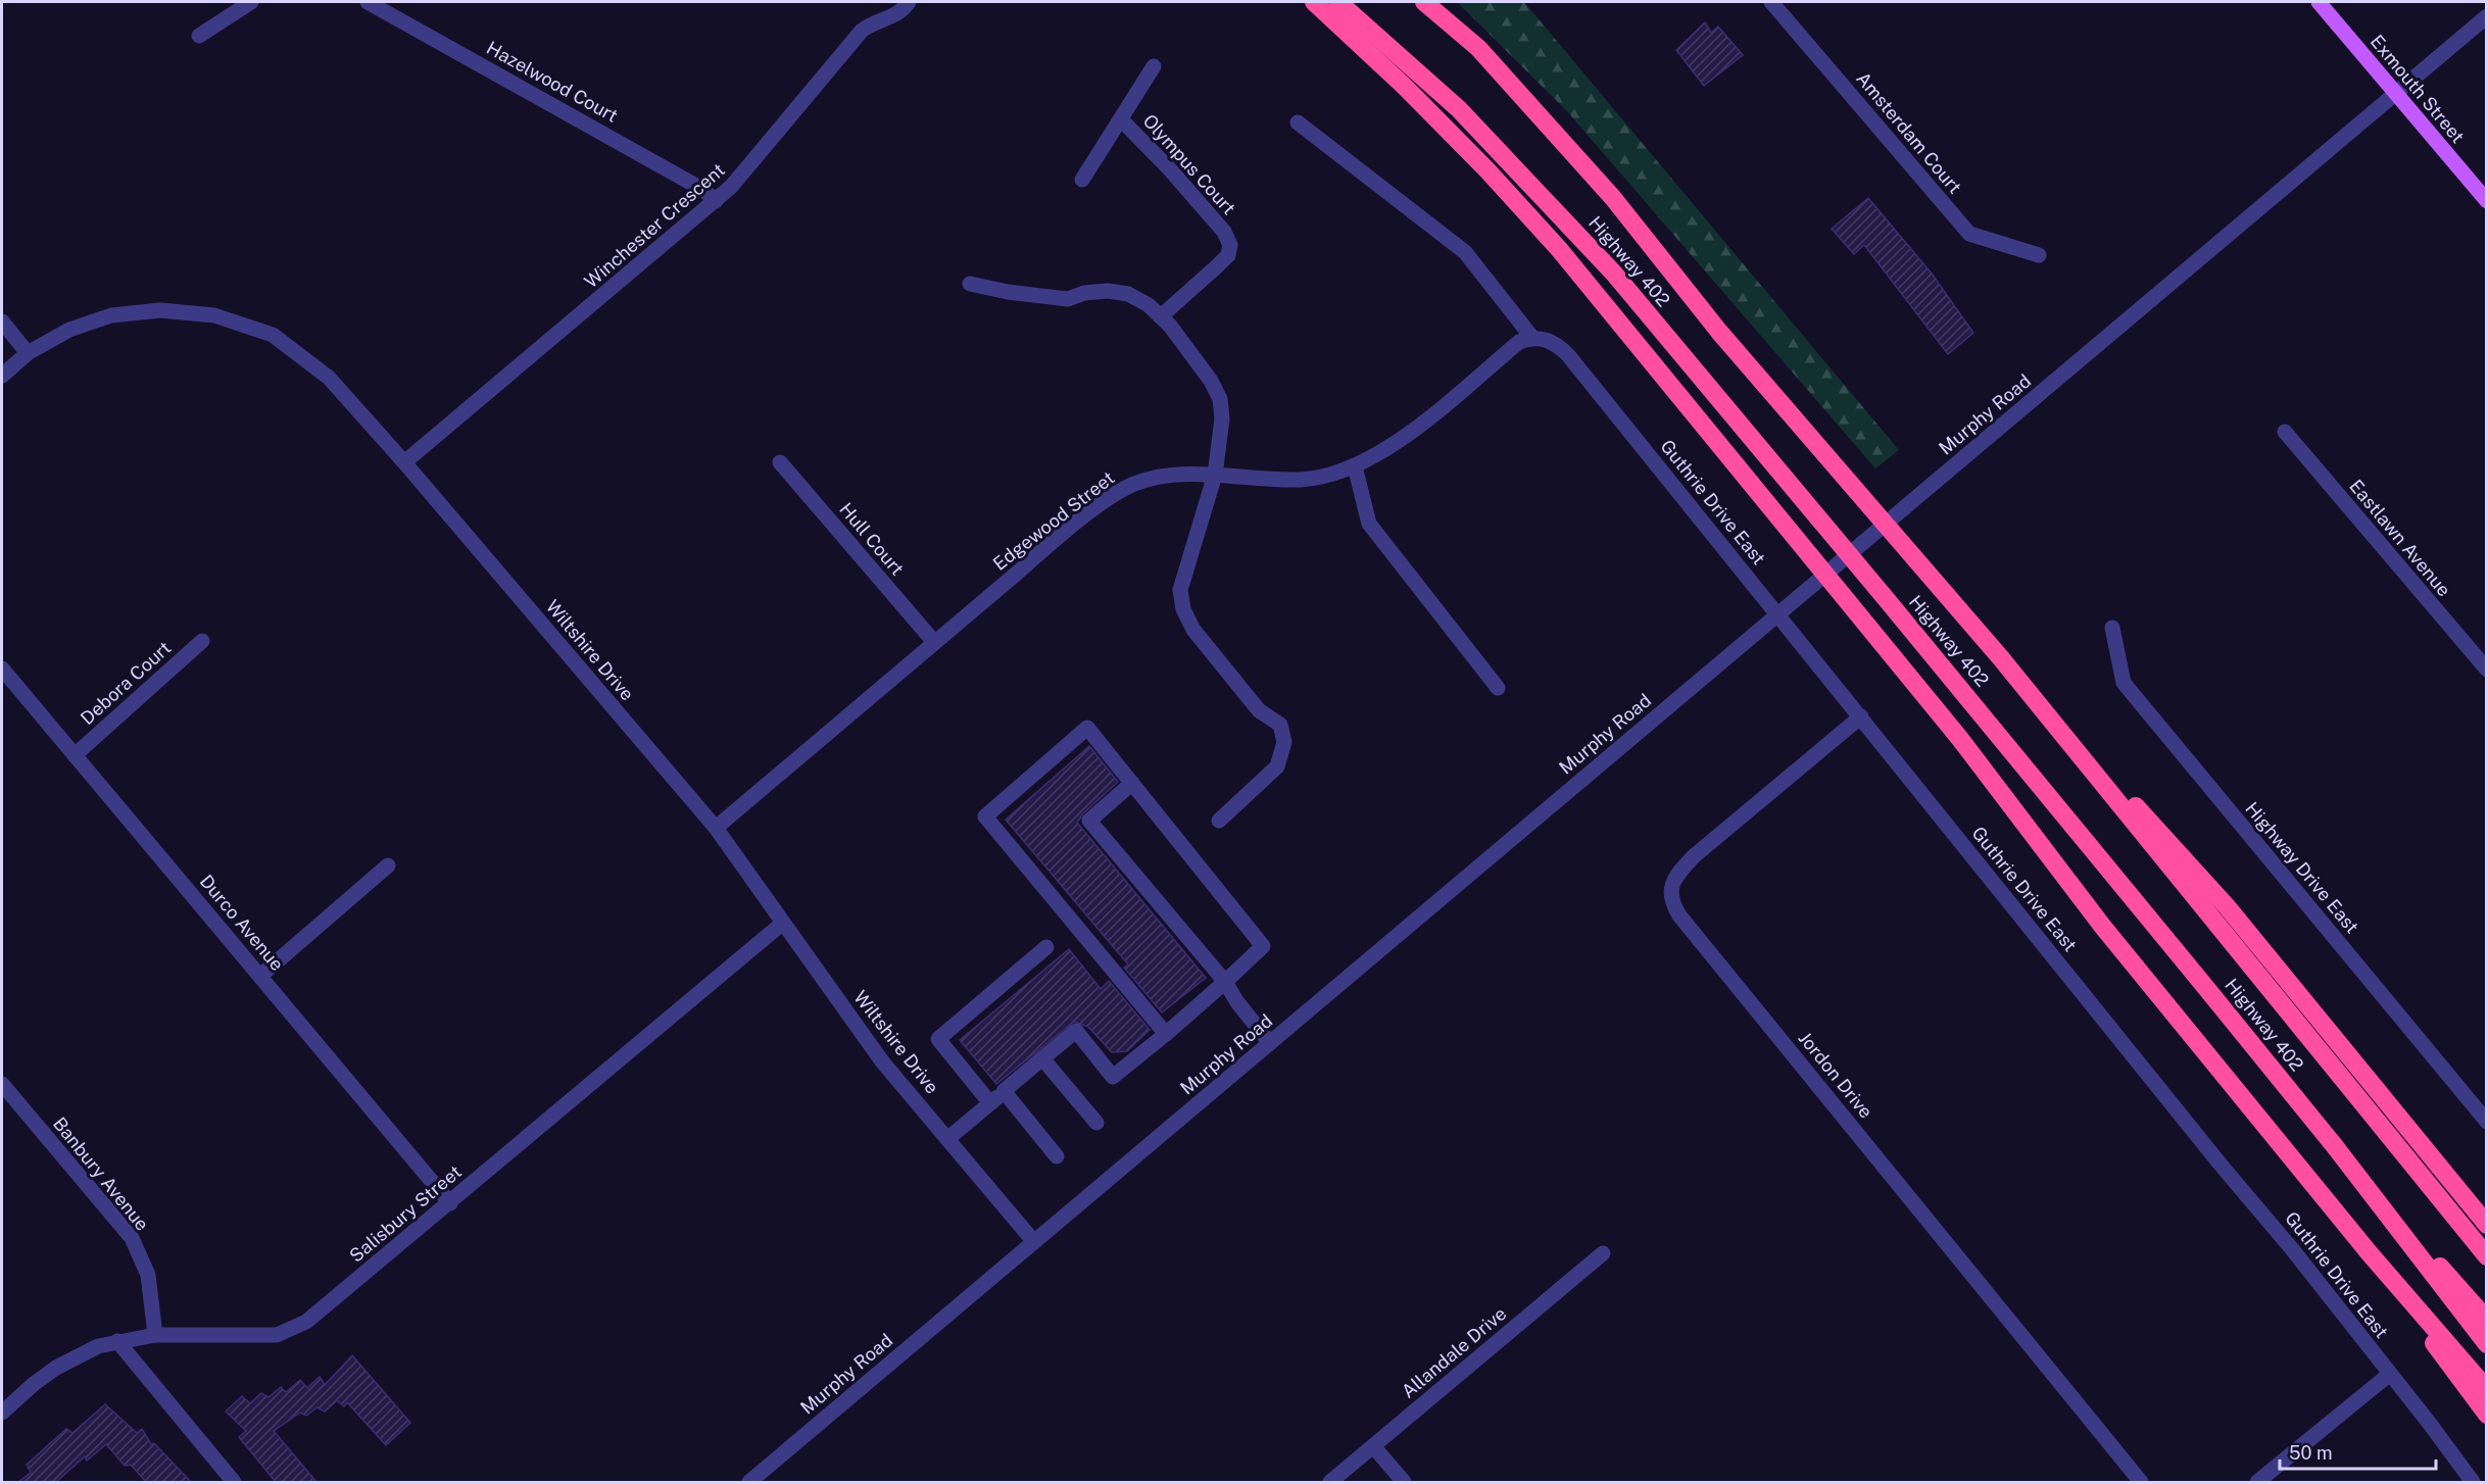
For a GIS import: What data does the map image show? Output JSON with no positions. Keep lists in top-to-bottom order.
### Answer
{
  "streets": {
    "highway": ["Highway 402"],
    "main road": ["Exmouth Street"],
    "street": [
      "Hazelwood Court",
      "Amsterdam Court",
      "Olympus Court",
      "Winchester Crescent",
      "Murphy Road",
      "Guthrie Drive East",
      "Edgewood Street",
      "Eastlawn Avenue",
      "Hull Court",
      "Wiltshire Drive",
      "Debora Court",
      "Highway Drive East",
      "Durco Avenue",
      "Jordon Drive",
      "Banbury Avenue",
      "Salisbury Street",
      "Allandale Drive"
    ]
  },
  "crossings": [
    ["Hazelwood Court", "Winchester Crescent"],
    ["Exmouth Street", "Murphy Road"],
    ["Winchester Crescent", "Wiltshire Drive"],
    ["Murphy Road", "Wiltshire Drive"],
    ["Guthrie Drive East", "Edgewood Street"],
    ["Guthrie Drive East", "Jordon Drive"],
    ["Edgewood Street", "Hull Court"],
    ["Edgewood Street", "Wiltshire Drive"],
    ["Wiltshire Drive", "Salisbury Street"],
    ["Debora Court", "Durco Avenue"],
    ["Durco Avenue", "Salisbury Street"],
    ["Banbury Avenue", "Salisbury Street"]
  ],
  "scale_bar": "50 m"
}
